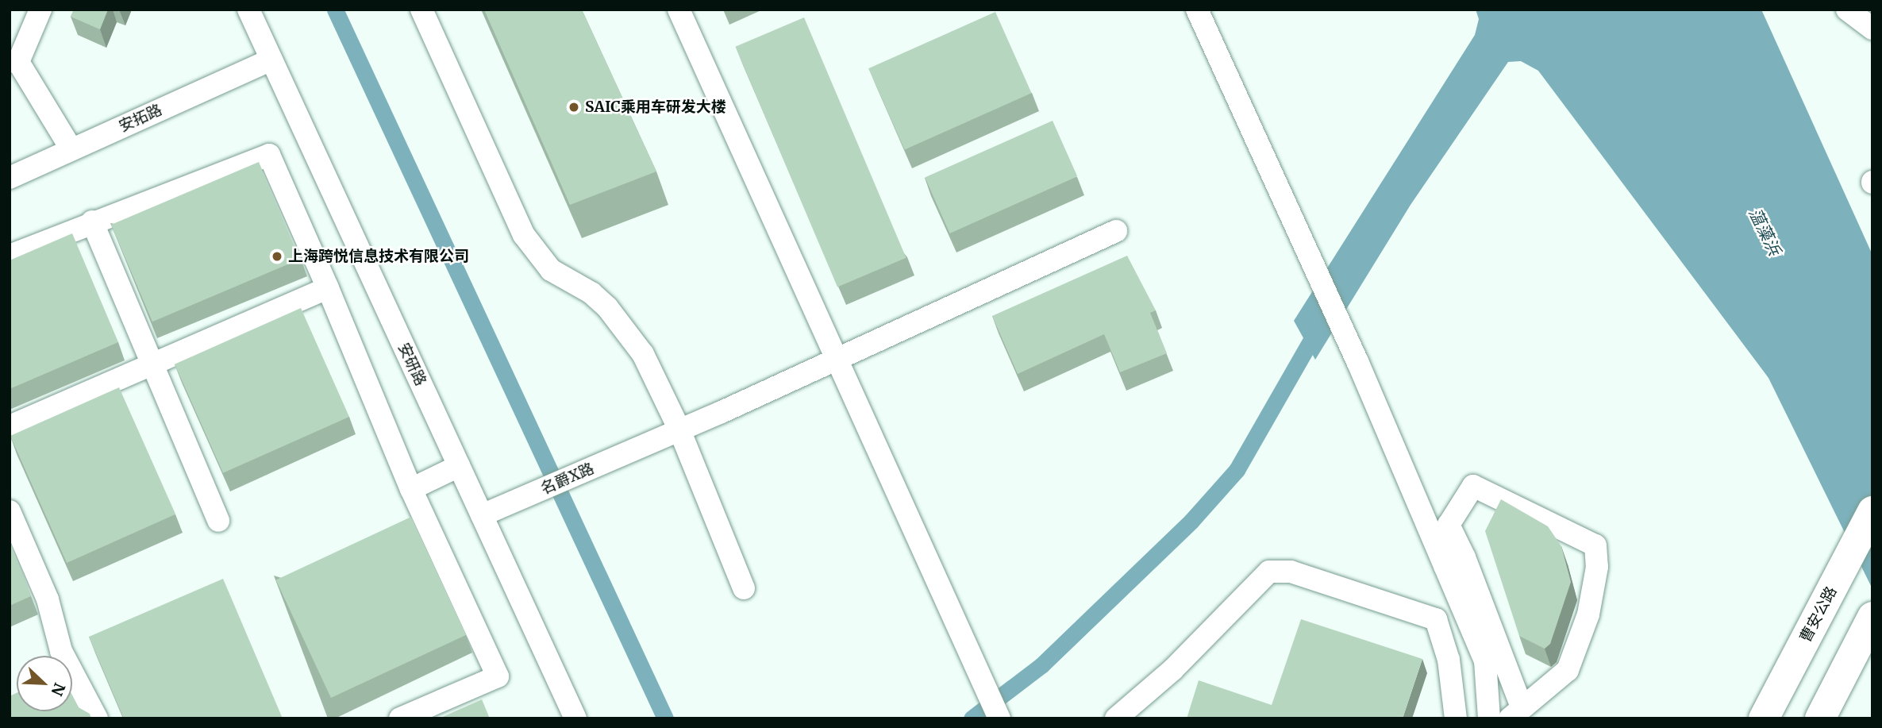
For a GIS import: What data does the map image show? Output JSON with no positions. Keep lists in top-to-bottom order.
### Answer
{
  "streets": {
    "highway": ["曹安公路"],
    "street": ["安拓路", "安研路", "名爵X路"]
  },
  "crossings": [
    ["安拓路", "安研路"],
    ["安研路", "名爵X路"]
  ],
  "water": ["蕰藻浜"],
  "places": ["SAIC乘用车研发大楼", "上海跨悦信息技术有限公司"],
  "north": "bottom right"
}
